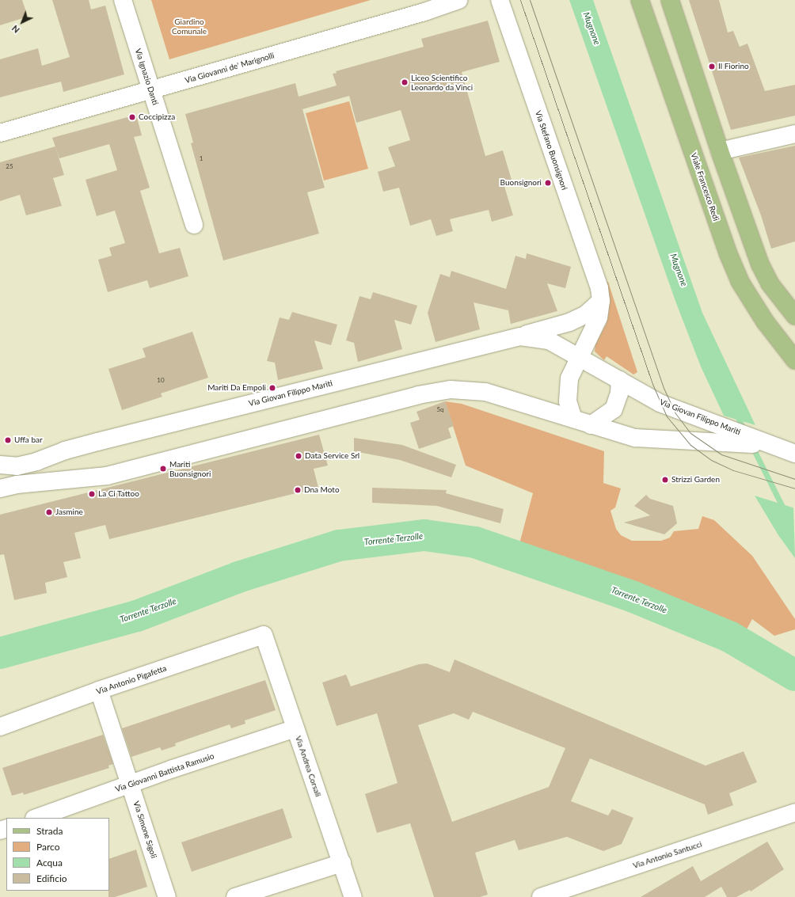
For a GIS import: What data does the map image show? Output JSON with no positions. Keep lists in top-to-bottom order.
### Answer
{
  "streets": {
    "main road": ["Viale Francesco Redi"],
    "street": [
      "Via Giovanni de' Marignolli",
      "Via Ignazio Danti",
      "Via Stefano Buonsignori",
      "Via Giovan Filippo Mariti",
      "Via Antonio Pigafetta",
      "Via Andrea Corsali",
      "Via Giovanni Battista Ramusio",
      "Via Simone Sigoli",
      "Via Antonio Santucci"
    ]
  },
  "crossings": [
    ["Via Giovanni de' Marignolli", "Via Ignazio Danti"],
    ["Via Stefano Buonsignori", "Via Giovan Filippo Mariti"],
    ["Via Antonio Pigafetta", "Via Andrea Corsali"],
    ["Via Antonio Pigafetta", "Via Simone Sigoli"],
    ["Via Andrea Corsali", "Via Giovanni Battista Ramusio"],
    ["Via Giovanni Battista Ramusio", "Via Simone Sigoli"]
  ],
  "water": ["Mugnone", "Torrente Terzolle"],
  "parks": ["Giardino Comunale"],
  "places": [
    "Il Fiorino",
    "Liceo Scientifico Leonardo da Vinci",
    "Coccipizza",
    "Buonsignori",
    "Mariti Da Empoli",
    "Uffa bar",
    "Data Service Srl",
    "Mariti Buonsignori",
    "Strizzi Garden",
    "Dna Moto",
    "La Ci Tattoo",
    "Jasmine"
  ],
  "house_numbers": [
    "1",
    "25",
    "10",
    "5q"
  ],
  "legend": [
    "Strada",
    "Parco",
    "Acqua",
    "Edificio"
  ],
  "north": "bottom left"
}
